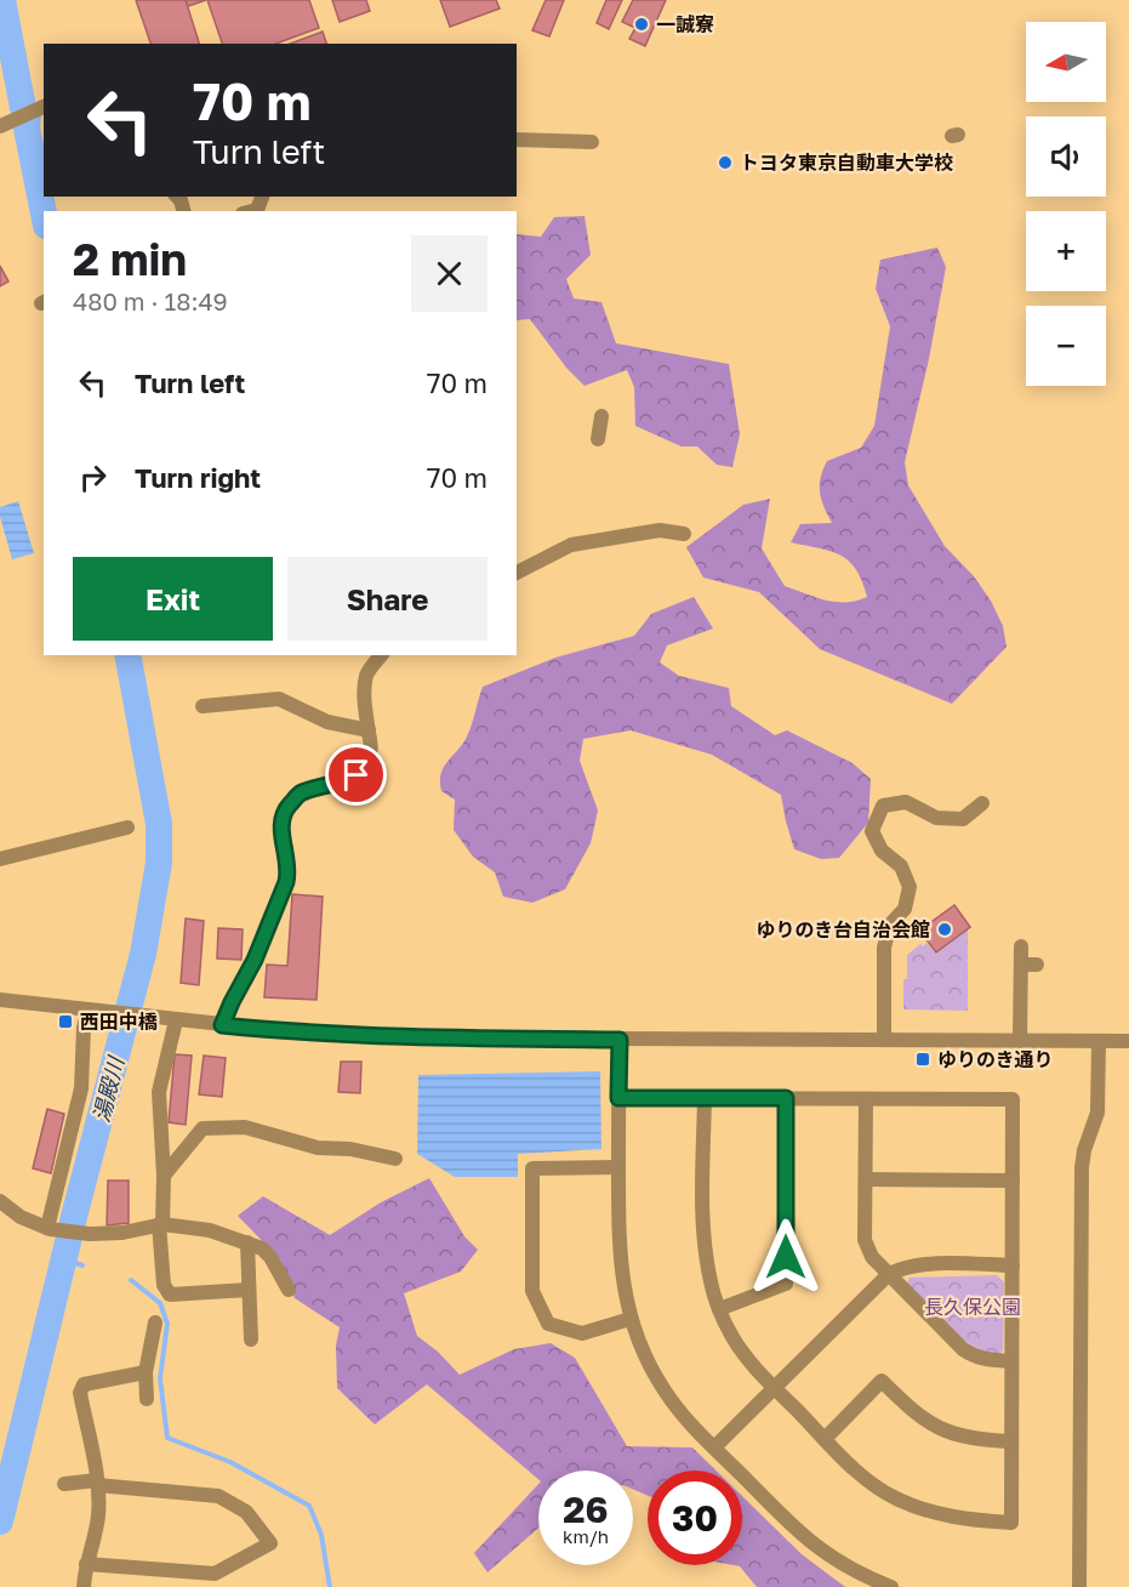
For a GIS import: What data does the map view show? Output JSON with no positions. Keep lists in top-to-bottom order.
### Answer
{
  "water": ["湯殿川"],
  "parks": ["長久保公園"],
  "places": {
    "other": ["一誠寮", "トヨタ東京自動車大学校", "ゆりのき台自治会館"],
    "transit": ["西田中橋", "ゆりのき通り"]
  },
  "north": "left",
  "page": {
    "map_buttons": ["+", "−"],
    "turn": ["70 m", "Turn left"],
    "heading": ["2 min", "480 m · 18:49"],
    "list": [
      {
        "name": "Turn left",
        "value": "70 m"
      },
      {
        "name": "Turn right",
        "value": "70 m"
      }
    ],
    "buttons": ["Exit", "Share"],
    "speed": "26 km/h",
    "limit": "30"
  }
}
